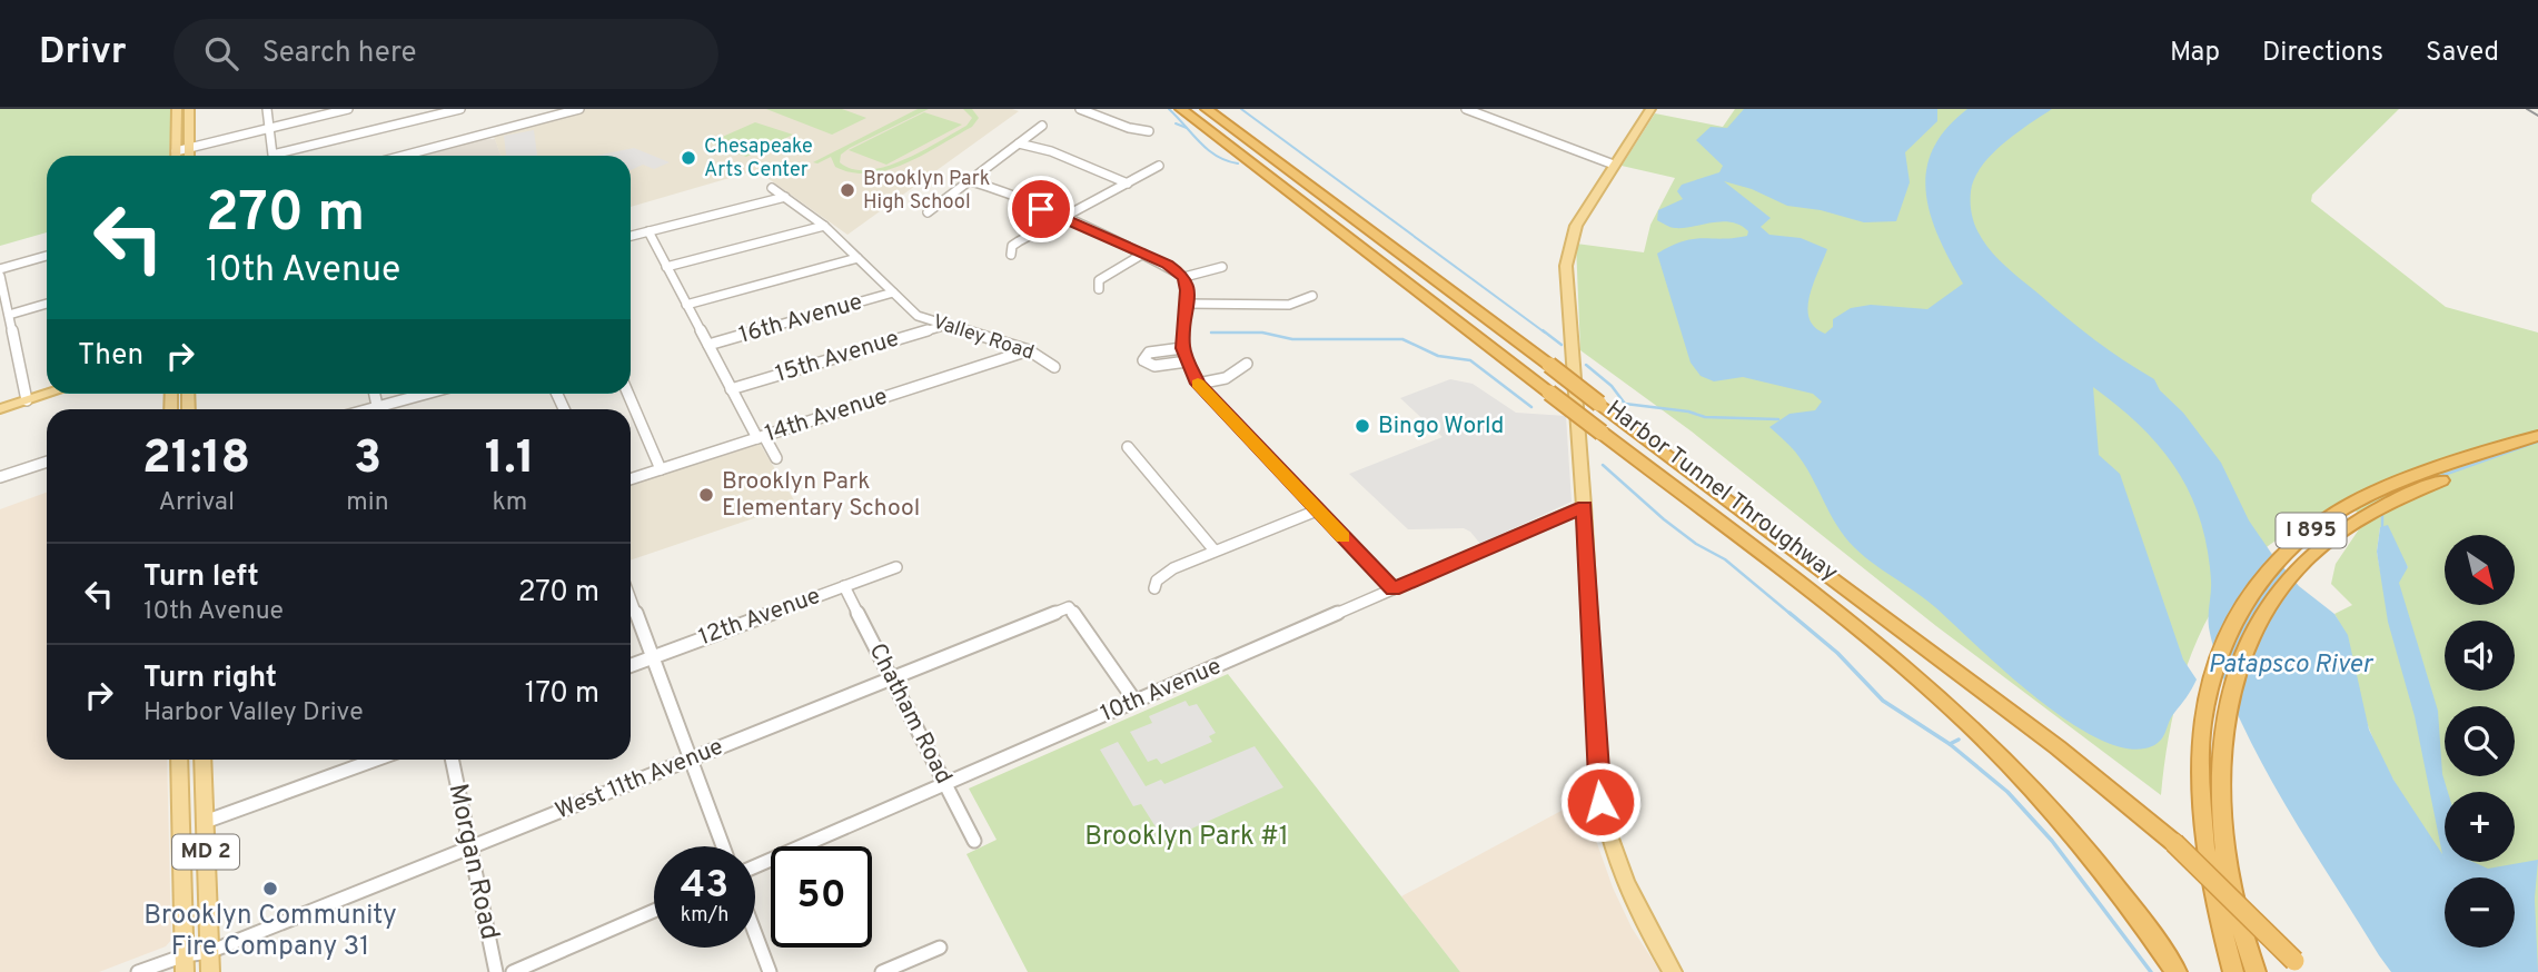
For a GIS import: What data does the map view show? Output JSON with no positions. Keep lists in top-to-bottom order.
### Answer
{
  "streets": {
    "highway": ["Harbor Tunnel Throughway", "I 895"],
    "main road": ["MD 2"],
    "street": [
      "16th Avenue",
      "Valley Road",
      "15th Avenue",
      "14th Avenue",
      "12th Avenue",
      "10th Avenue",
      "Chatham Road",
      "West 11th Avenue",
      "Morgan Road"
    ]
  },
  "crossings": [
    ["16th Avenue", "Valley Road"],
    ["Valley Road", "15th Avenue"],
    ["Valley Road", "14th Avenue"],
    ["12th Avenue", "Chatham Road"],
    ["10th Avenue", "Chatham Road"],
    ["10th Avenue", "West 11th Avenue"],
    ["Chatham Road", "West 11th Avenue"],
    ["West 11th Avenue", "MD 2"],
    ["West 11th Avenue", "Morgan Road"]
  ],
  "water": ["Patapsco River"],
  "parks": ["Brooklyn Park #1"],
  "places": [
    "Chesapeake Arts Center",
    "Brooklyn Park High School",
    "Bingo World",
    "Brooklyn Park Elementary School",
    "Brooklyn Community Fire Company 31"
  ],
  "north": "bottom right",
  "page": {
    "header": "Drivr",
    "search": "Search here",
    "nav": ["Map", "Directions", "Saved"],
    "turn": ["270 m", "10th Avenue"],
    "then": "Then",
    "eta": [
      "21:18",
      "Arrival",
      "3",
      "min",
      "1.1",
      "km"
    ],
    "map_buttons": ["+", "−"],
    "list": [
      {
        "name": "Turn left",
        "note": "10th Avenue",
        "value": "270 m"
      },
      {
        "name": "Turn right",
        "note": "Harbor Valley Drive",
        "value": "170 m"
      }
    ],
    "speed": "43 km/h",
    "limit": "50"
  }
}
